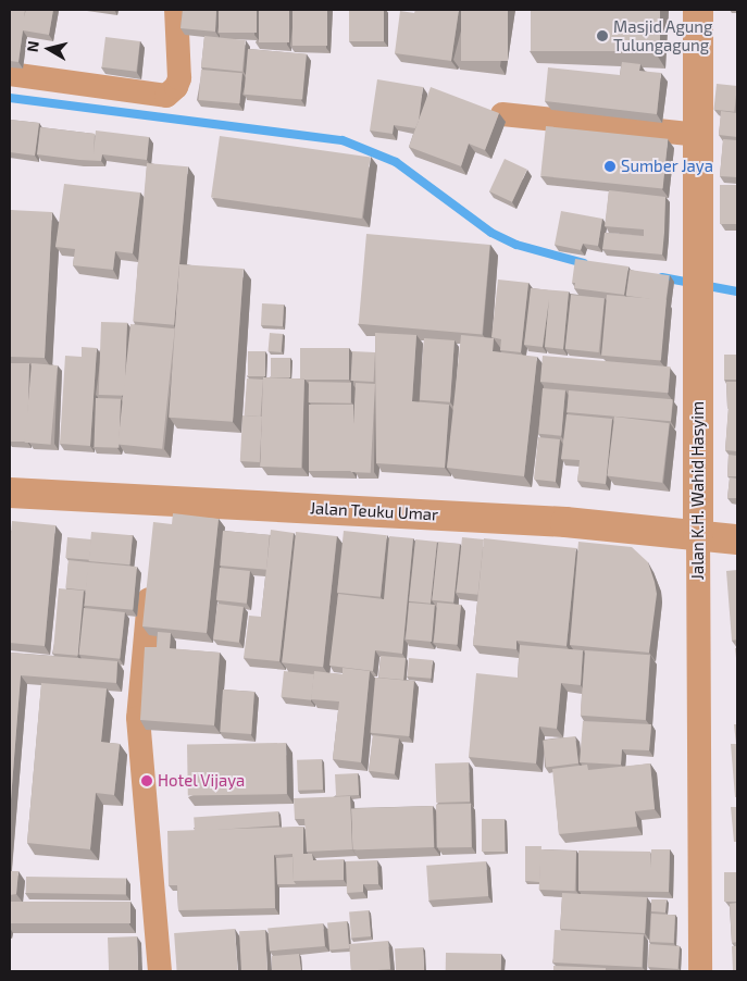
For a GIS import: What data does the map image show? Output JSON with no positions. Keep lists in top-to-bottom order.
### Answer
{
  "streets": {
    "street": ["Jalan K.H. Wahid Hasyim", "Jalan Teuku Umar"]
  },
  "crossings": [
    ["Jalan K.H. Wahid Hasyim", "Jalan Teuku Umar"]
  ],
  "places": ["Masjid Agung Tulungagung", "Sumber Jaya", "Hotel Vijaya"],
  "north": "left"
}
